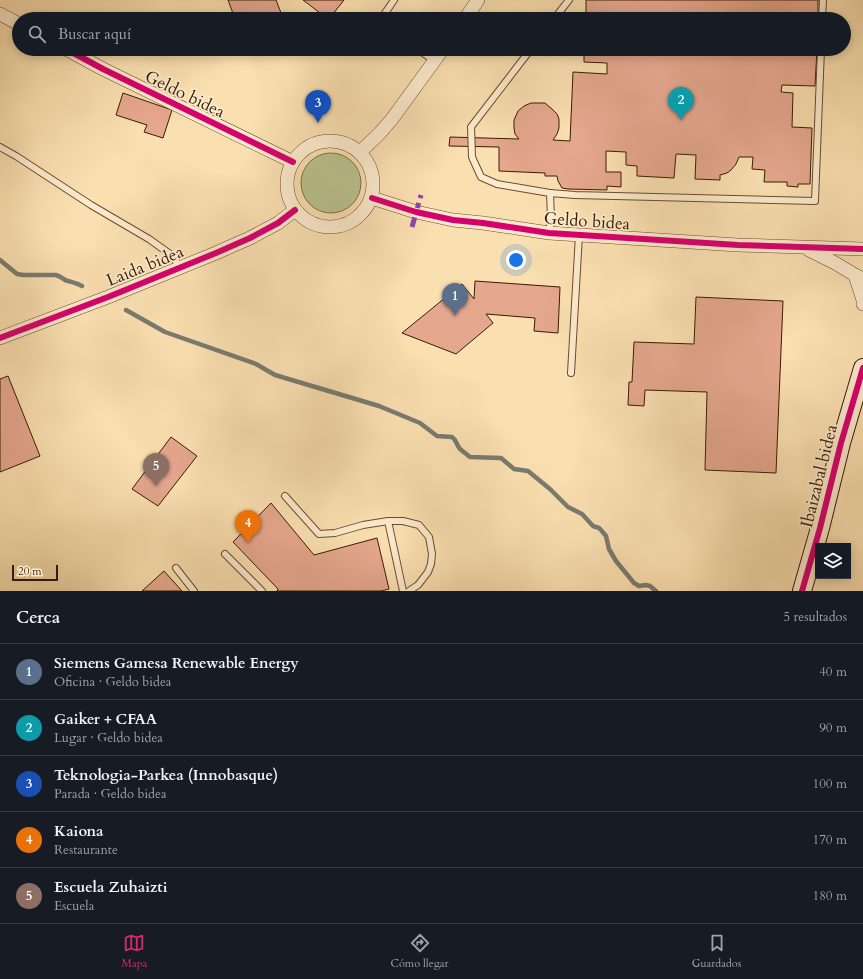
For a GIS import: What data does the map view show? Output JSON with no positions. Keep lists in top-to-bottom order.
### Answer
{
  "streets": {
    "street": ["Geldo bidea", "Laida bidea", "Ibaizabal bidea"]
  },
  "crossings": [
    ["Geldo bidea", "Laida bidea"]
  ],
  "scale_bar": "20 m",
  "page": {
    "search": "Buscar aquí",
    "pins": [
      "2",
      "3",
      "1",
      "5",
      "4"
    ],
    "scale": "20 m",
    "heading": ["Cerca", "5 resultados"],
    "list": [
      {
        "mark": "1",
        "name": "Siemens Gamesa Renewable Energy",
        "note": "Oficina · Geldo bidea",
        "value": "40 m"
      },
      {
        "mark": "2",
        "name": "Gaiker + CFAA",
        "note": "Lugar · Geldo bidea",
        "value": "90 m"
      },
      {
        "mark": "3",
        "name": "Teknologia-Parkea (Innobasque)",
        "note": "Parada · Geldo bidea",
        "value": "100 m"
      },
      {
        "mark": "4",
        "name": "Kaiona",
        "note": "Restaurante",
        "value": "170 m"
      },
      {
        "mark": "5",
        "name": "Escuela Zuhaizti",
        "note": "Escuela",
        "value": "180 m"
      }
    ],
    "nav": ["Mapa", "Cómo llegar", "Guardados"]
  }
}
